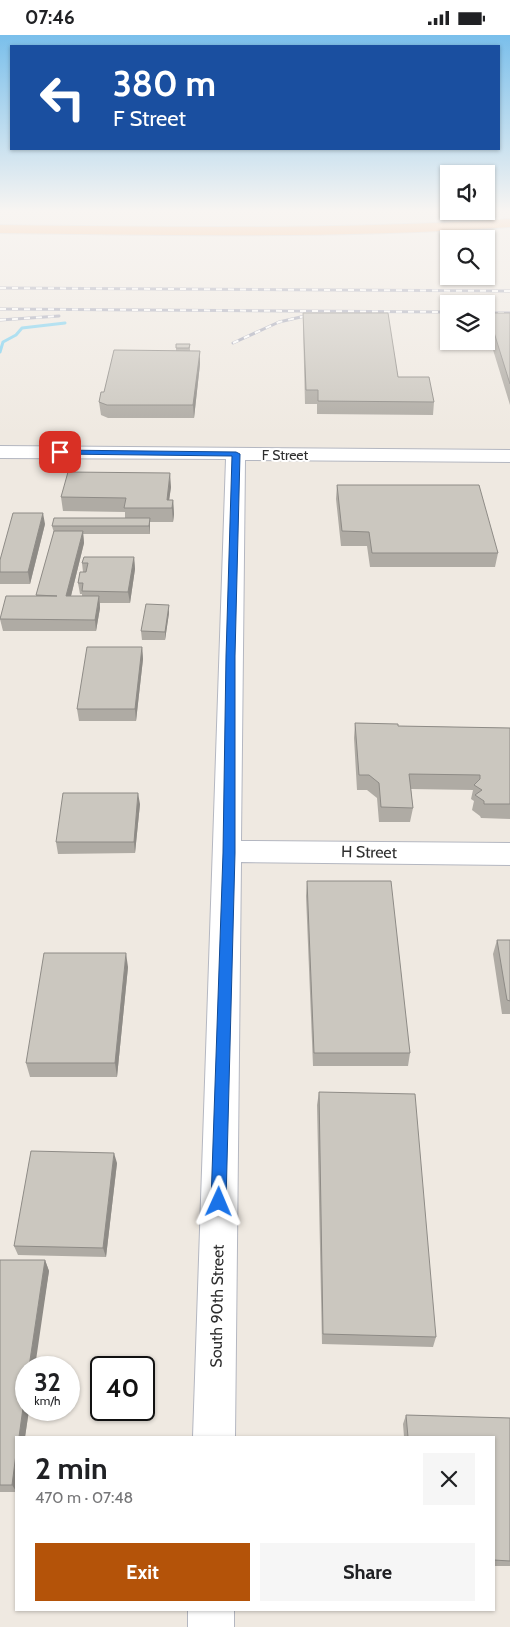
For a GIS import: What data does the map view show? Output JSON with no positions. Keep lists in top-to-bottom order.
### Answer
{
  "streets": {
    "street": ["F Street", "H Street", "South 90th Street"]
  },
  "crossings": [
    ["F Street", "South 90th Street"],
    ["H Street", "South 90th Street"]
  ],
  "page": {
    "status": "07:46",
    "turn": ["380 m", "F Street"],
    "speed": "32 km/h",
    "limit": "40",
    "heading": ["2 min", "470 m · 07:48"],
    "buttons": ["Exit", "Share"]
  }
}
